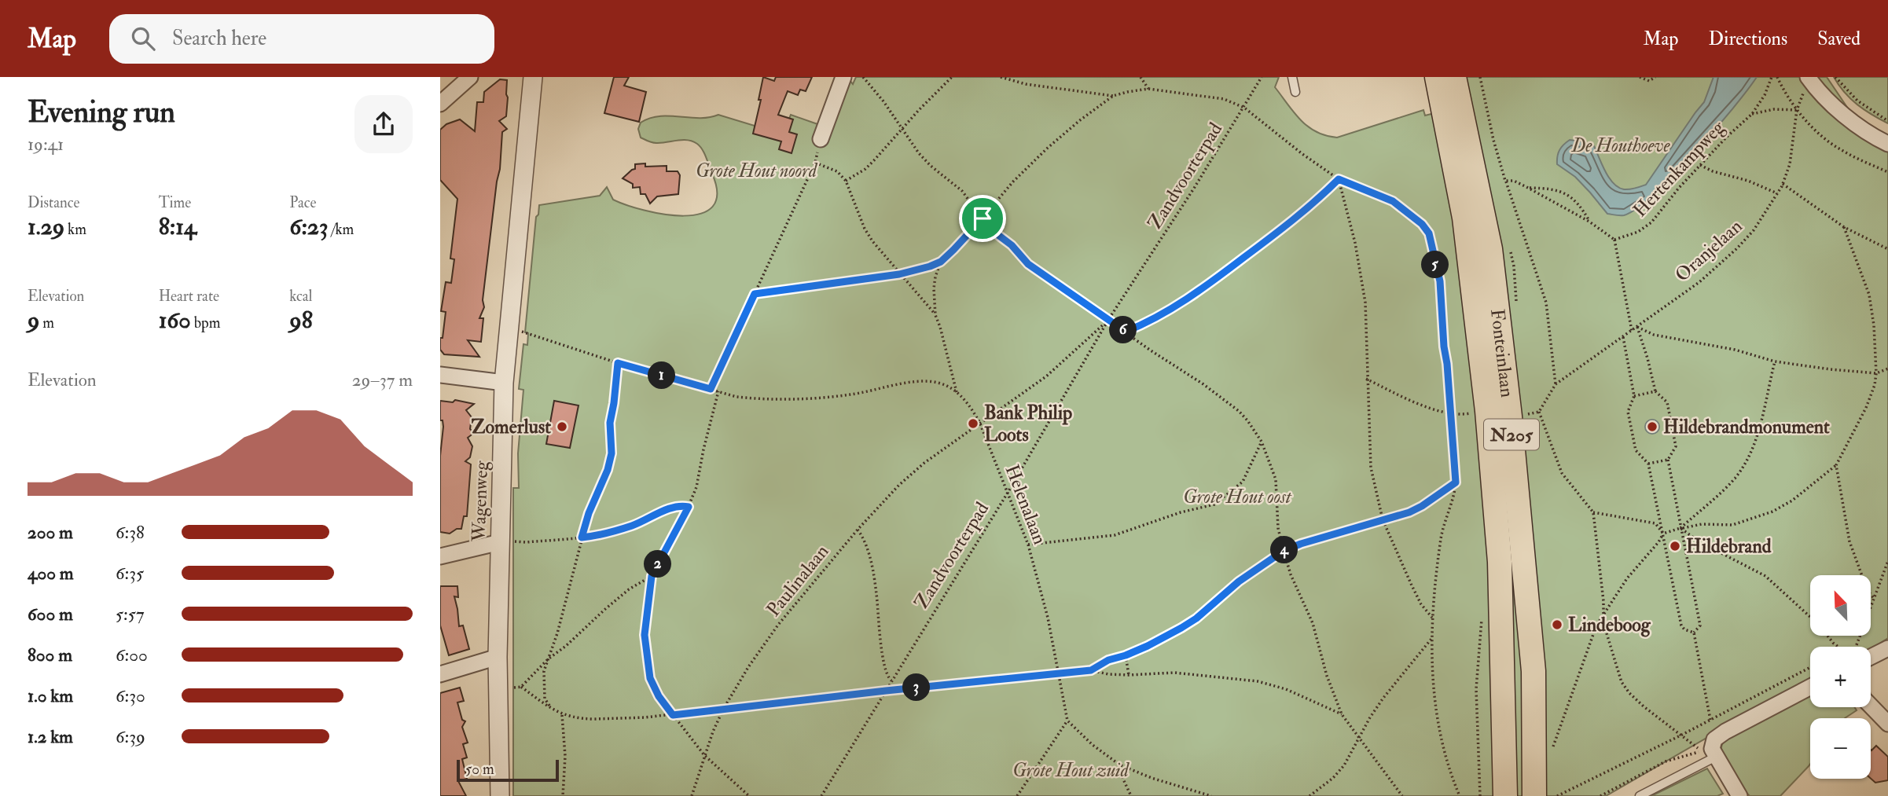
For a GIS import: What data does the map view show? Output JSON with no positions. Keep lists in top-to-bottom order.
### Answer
{
  "streets": {
    "main road": ["Fonteinlaan", "N205"],
    "street": ["Wagenweg"],
    "path": [
      "Hertenkampweg",
      "Zandvoorterpad",
      "Oranjelaan",
      "Helenalaan",
      "Paulinalaan"
    ]
  },
  "crossings": [
    ["Zandvoorterpad", "Helenalaan"],
    ["Zandvoorterpad", "Paulinalaan"],
    ["Helenalaan", "Paulinalaan"]
  ],
  "parks": [
    "De Houthoeve",
    "Grote Hout noord",
    "Grote Hout oost",
    "Grote Hout zuid"
  ],
  "places": [
    "Bank Philip Loots",
    "Zomerlust",
    "Hildebrandmonument",
    "Hildebrand",
    "Lindeboog"
  ],
  "scale_bar": "50 m",
  "north": "top left",
  "page": {
    "header": "Map",
    "search": "Search here",
    "nav": ["Map", "Directions", "Saved"],
    "heading": ["Evening run", "19:41"],
    "stats": [
      ["Distance", "1.29 km"],
      ["Time", "8:14"],
      ["Pace", "6:23 /km"],
      ["Elevation", "9 m"],
      ["Heart rate", "160 bpm"],
      ["kcal", "98"]
    ],
    "pins": [
      "5",
      "6",
      "1",
      "4",
      "2",
      "3"
    ],
    "chart": ["Elevation", "29–37 m"],
    "list": [
      {
        "name": "200 m",
        "note": "6:38"
      },
      {
        "name": "400 m",
        "note": "6:35"
      },
      {
        "name": "600 m",
        "note": "5:57"
      },
      {
        "name": "800 m",
        "note": "6:00"
      },
      {
        "name": "1.0 km",
        "note": "6:30"
      },
      {
        "name": "1.2 km",
        "note": "6:39"
      }
    ],
    "map_buttons": ["+", "−"],
    "scale": "50 m"
  }
}
